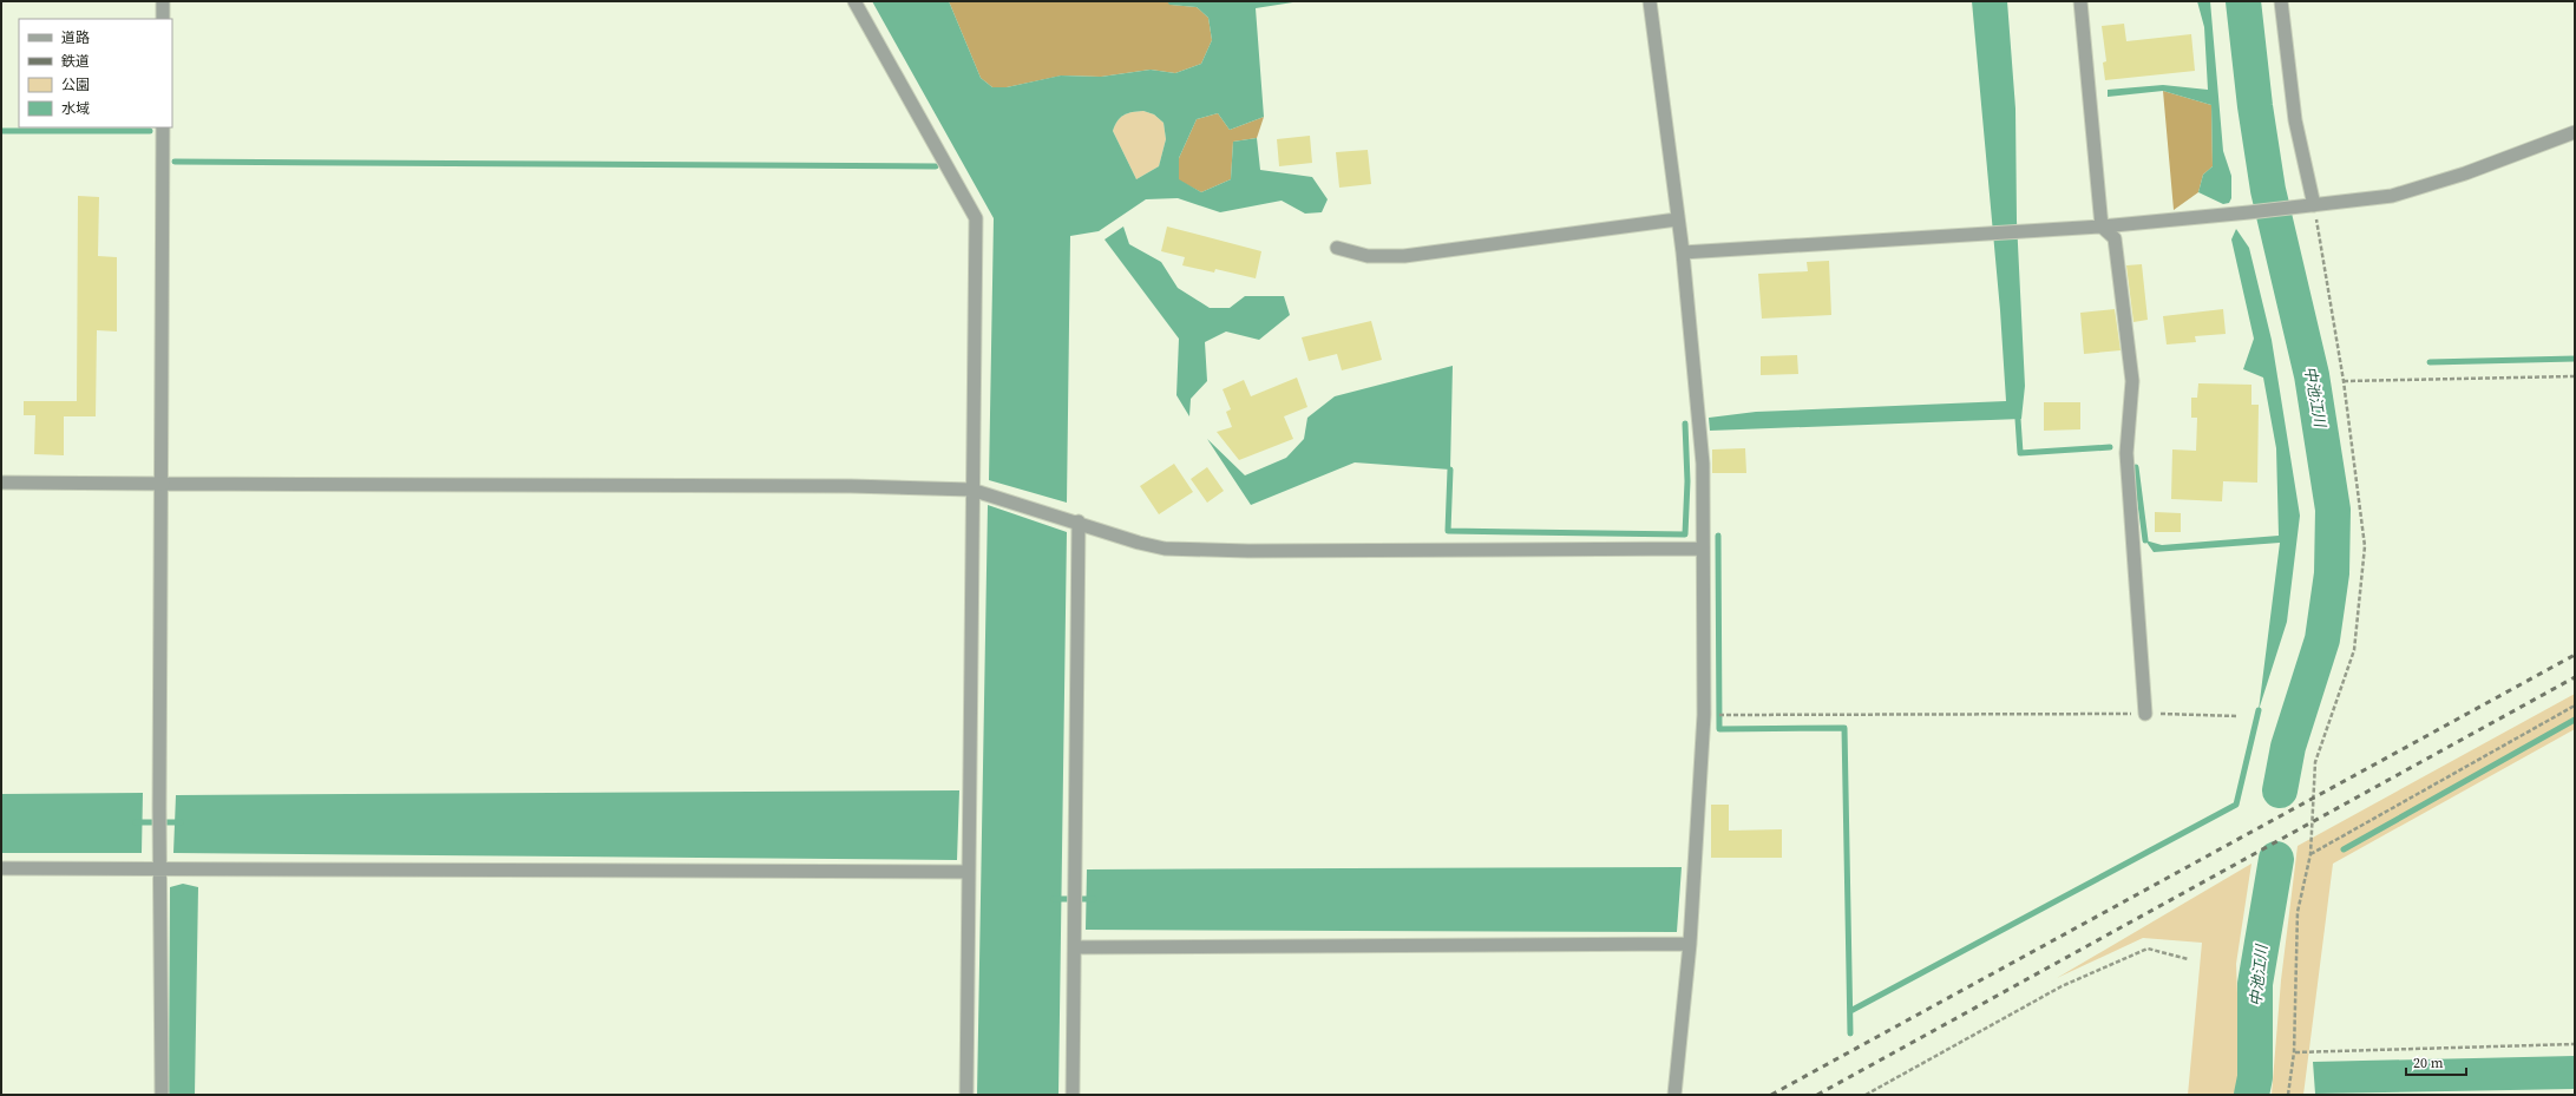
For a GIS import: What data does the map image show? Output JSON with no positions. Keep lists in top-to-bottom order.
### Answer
{
  "water": ["中池江川"],
  "legend": [
    "道路",
    "鉄道",
    "公園",
    "水域"
  ],
  "scale_bar": "20 m"
}
